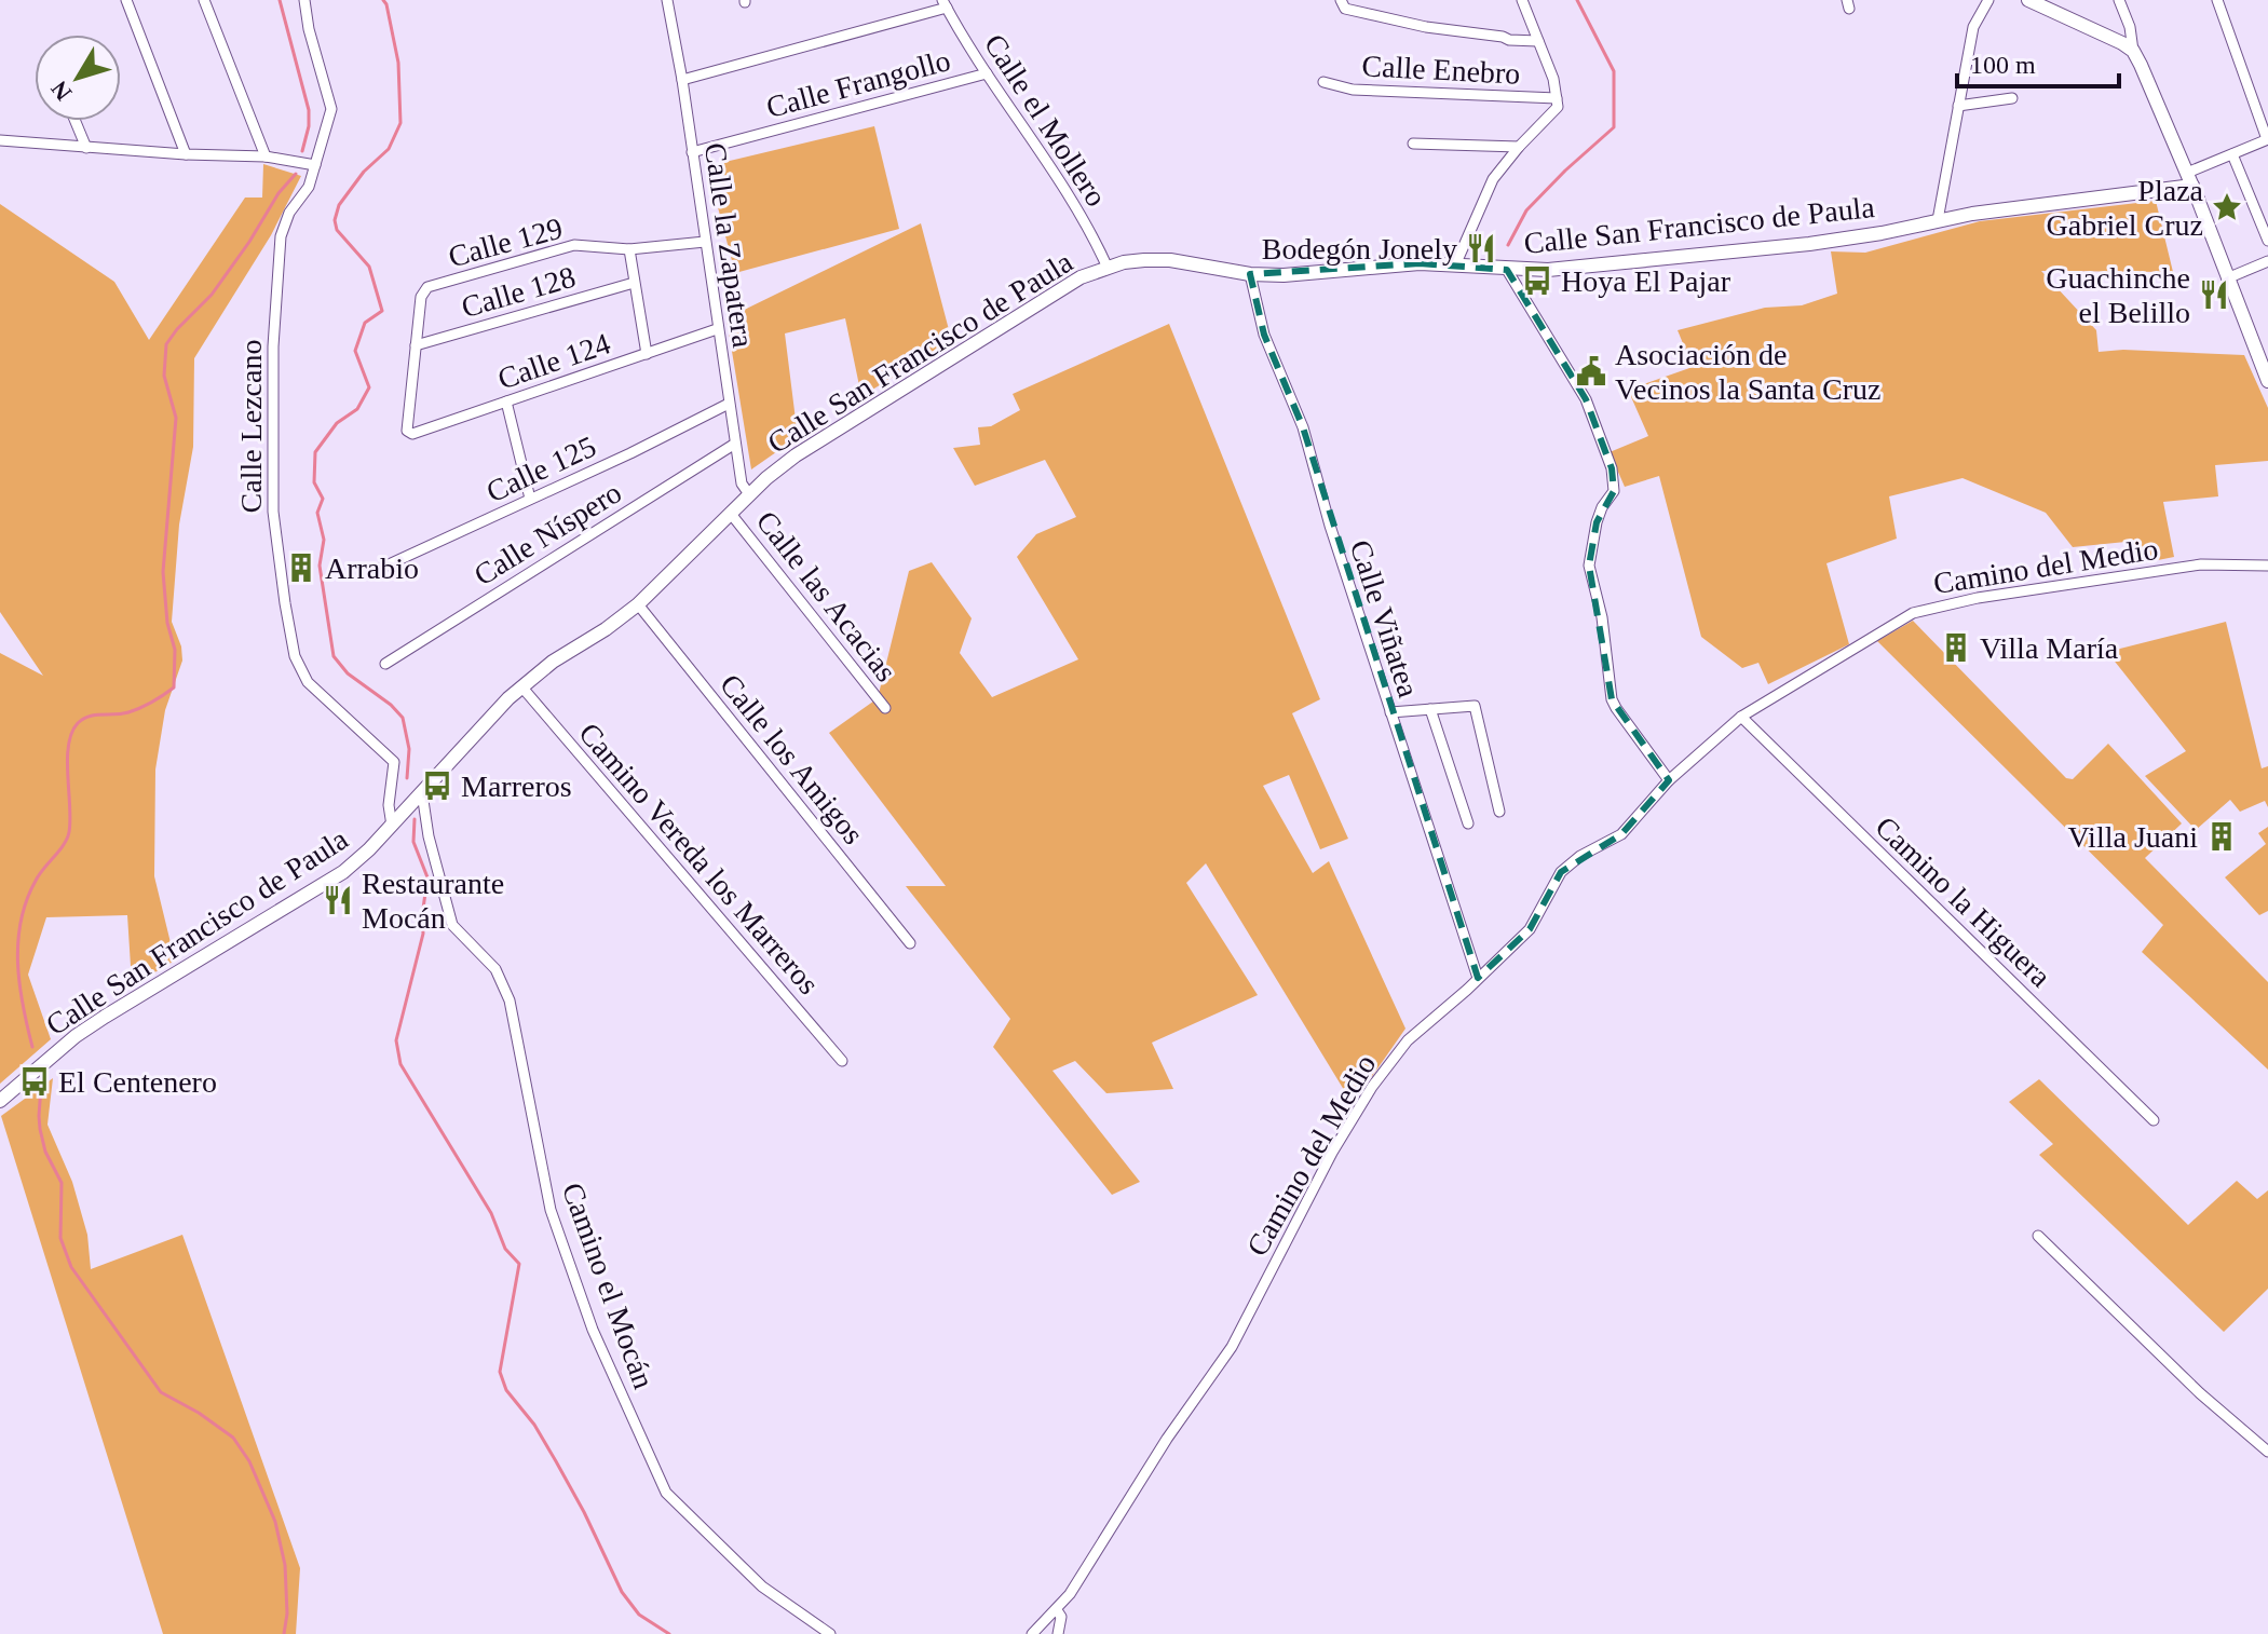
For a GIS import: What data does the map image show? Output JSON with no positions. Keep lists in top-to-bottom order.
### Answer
{
  "streets": {
    "main road": ["Calle San Francisco de Paula"],
    "street": [
      "Calle Enebro",
      "Calle Frangollo",
      "Calle el Mollero",
      "Calle 129",
      "Calle la Zapatera",
      "Calle 128",
      "Calle 124",
      "Calle Lezcano",
      "Calle 125",
      "Calle Níspero",
      "Camino del Medio",
      "Calle las Acacias",
      "Calle Viñatea",
      "Calle los Amigos",
      "Camino Vereda los Marreros",
      "Camino la Higuera",
      "Camino el Mocán"
    ]
  },
  "crossings": [
    ["Calle Frangollo", "Calle el Mollero"],
    ["Calle Frangollo", "Calle la Zapatera"],
    ["Calle el Mollero", "Calle San Francisco de Paula"],
    ["Calle San Francisco de Paula", "Calle la Zapatera"],
    ["Calle San Francisco de Paula", "Calle Lezcano"],
    ["Calle San Francisco de Paula", "Calle las Acacias"],
    ["Calle San Francisco de Paula", "Calle Viñatea"],
    ["Calle San Francisco de Paula", "Calle los Amigos"],
    ["Calle San Francisco de Paula", "Camino Vereda los Marreros"],
    ["Calle San Francisco de Paula", "Camino el Mocán"],
    ["Calle 129", "Calle la Zapatera"],
    ["Calle 129", "Calle 128"],
    ["Calle 129", "Calle 124"],
    ["Calle la Zapatera", "Calle 124"],
    ["Calle la Zapatera", "Calle 125"],
    ["Calle la Zapatera", "Calle Níspero"],
    ["Calle 128", "Calle 124"],
    ["Camino del Medio", "Calle Viñatea"],
    ["Camino del Medio", "Camino la Higuera"]
  ],
  "places": {
    "place": ["Plaza Gabriel Cruz"],
    "restaurant": ["Bodegón Jonely", "Guachinche el Belillo", "Restaurante Mocán"],
    "bus stop": ["Hoya El Pajar", "Marreros", "El Centenero"],
    "public building": ["Asociación de Vecinos la Santa Cruz"],
    "building": ["Arrabio", "Villa María", "Villa Juani"]
  },
  "scale_bar": "100 m",
  "north": "bottom left"
}
